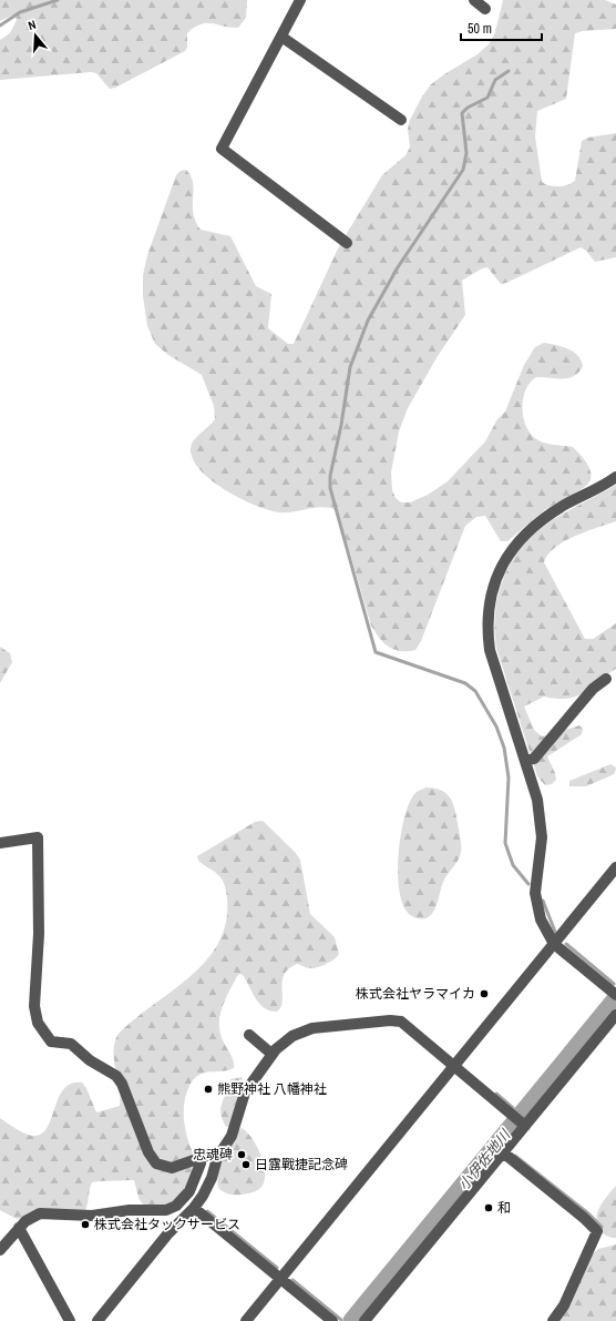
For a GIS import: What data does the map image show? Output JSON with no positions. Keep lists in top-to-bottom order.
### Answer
{
  "water": ["小伊佐地川"],
  "places": [
    "株式会社ヤラマイカ",
    "熊野神社 八幡神社",
    "忠魂碑",
    "日露戰捷記念碑",
    "和",
    "株式会社タックサービス"
  ],
  "scale_bar": "50 m",
  "north": "top"
}
